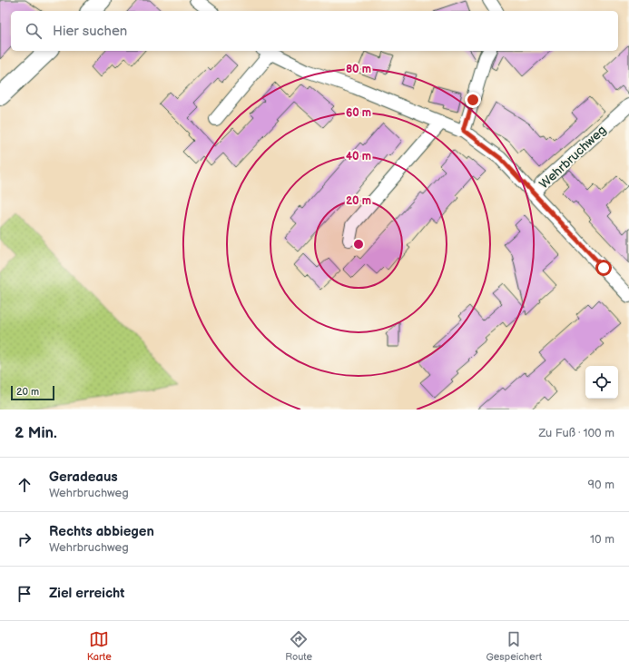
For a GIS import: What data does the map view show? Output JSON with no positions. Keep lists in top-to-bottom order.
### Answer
{
  "streets": {
    "street": ["Wehrbruchweg"]
  },
  "scale_bar": "20 m",
  "page": {
    "search": "Hier suchen",
    "scale": "20 m",
    "heading": ["2 Min.", "Zu Fuß · 100 m"],
    "list": [
      ["Geradeaus", "Wehrbruchweg", "90 m"],
      ["Rechts abbiegen", "Wehrbruchweg", "10 m"],
      "Ziel erreicht"
    ],
    "nav": ["Karte", "Route", "Gespeichert"]
  },
  "rings": [
    "80 m",
    "60 m",
    "40 m",
    "20 m"
  ]
}
